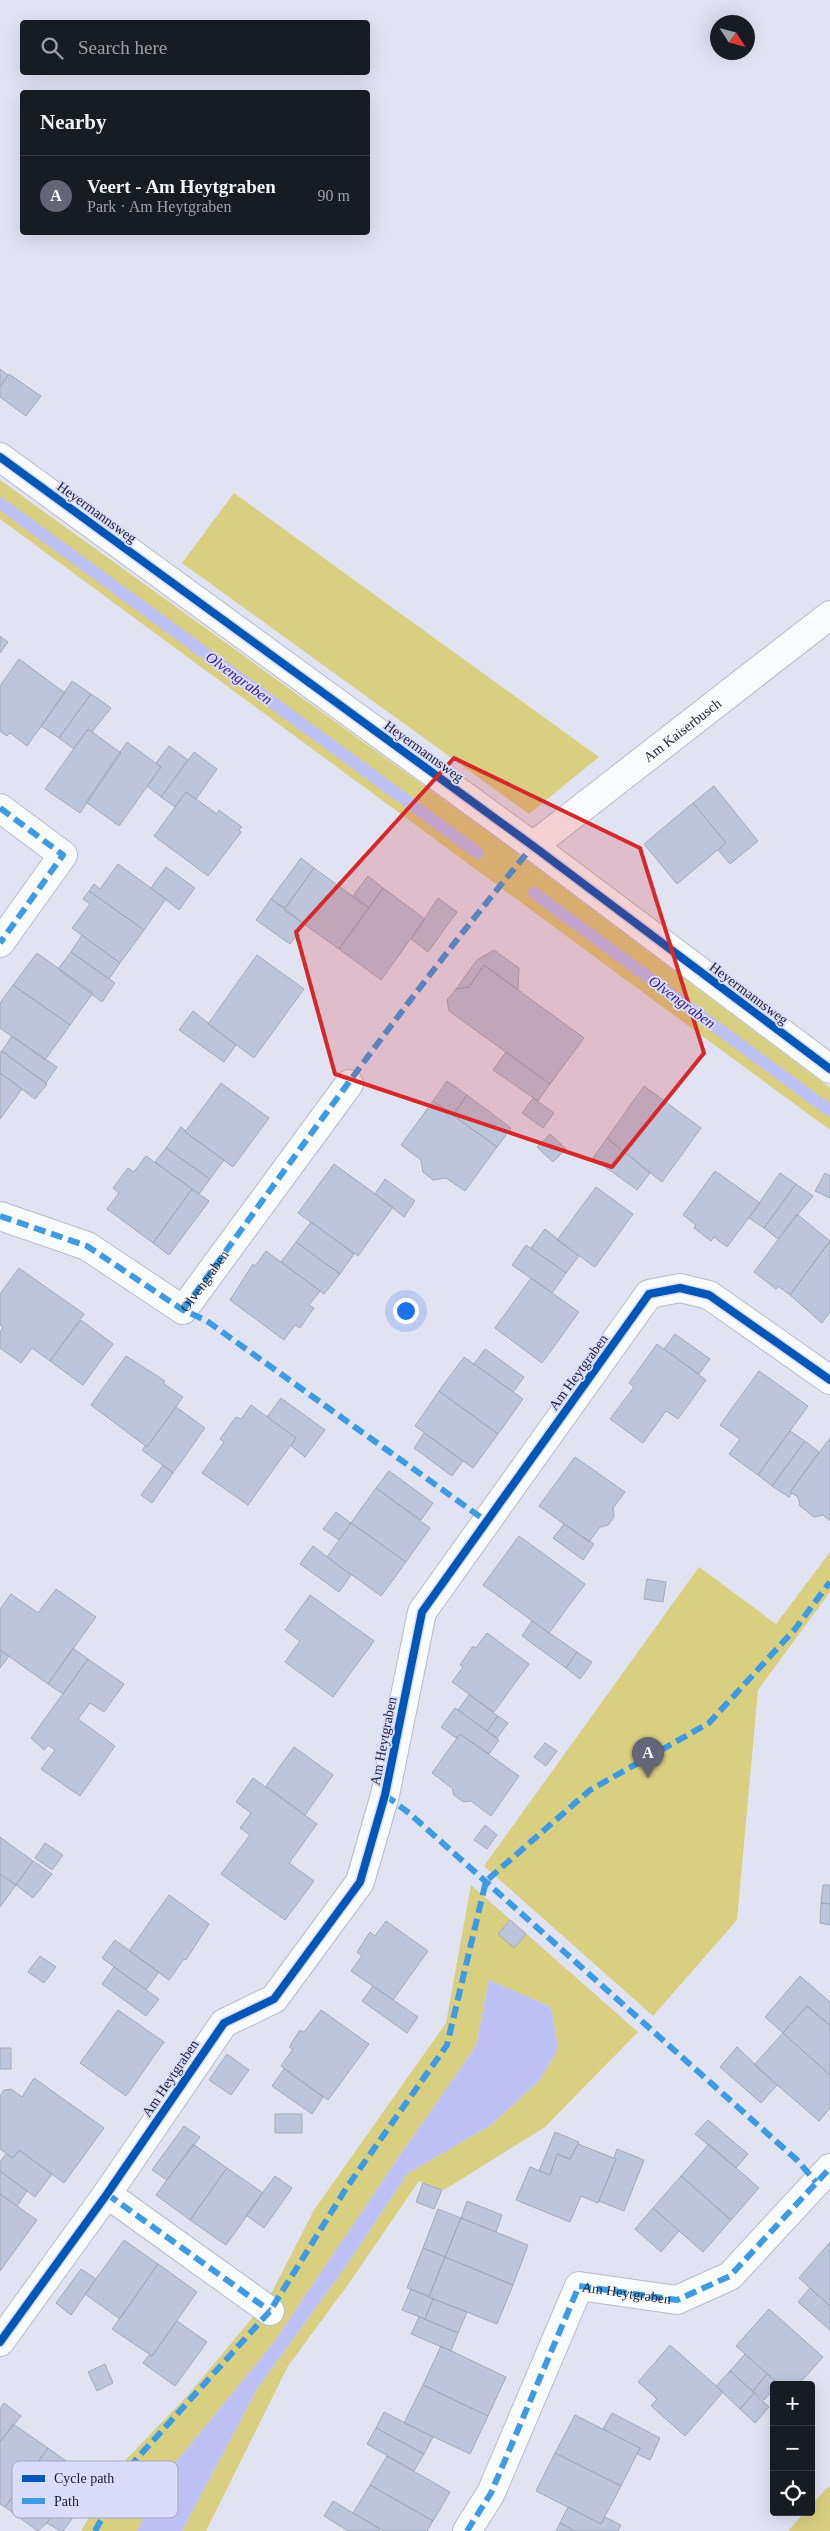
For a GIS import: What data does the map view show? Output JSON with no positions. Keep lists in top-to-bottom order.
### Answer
{
  "streets": {
    "street": [
      "Heyermannsweg",
      "Am Kaiserbusch",
      "Olvengraben",
      "Am Heytgraben"
    ]
  },
  "crossings": [
    ["Heyermannsweg", "Am Kaiserbusch"]
  ],
  "water": ["Olvengraben"],
  "legend": ["Cycle path", "Path"],
  "north": "bottom right",
  "page": {
    "search": "Search here",
    "heading": "Nearby",
    "list": [
      {
        "mark": "A",
        "name": "Veert - Am Heytgraben",
        "note": "Park · Am Heytgraben",
        "value": "90 m"
      }
    ],
    "pins": "A",
    "map_buttons": ["+", "−"]
  }
}
